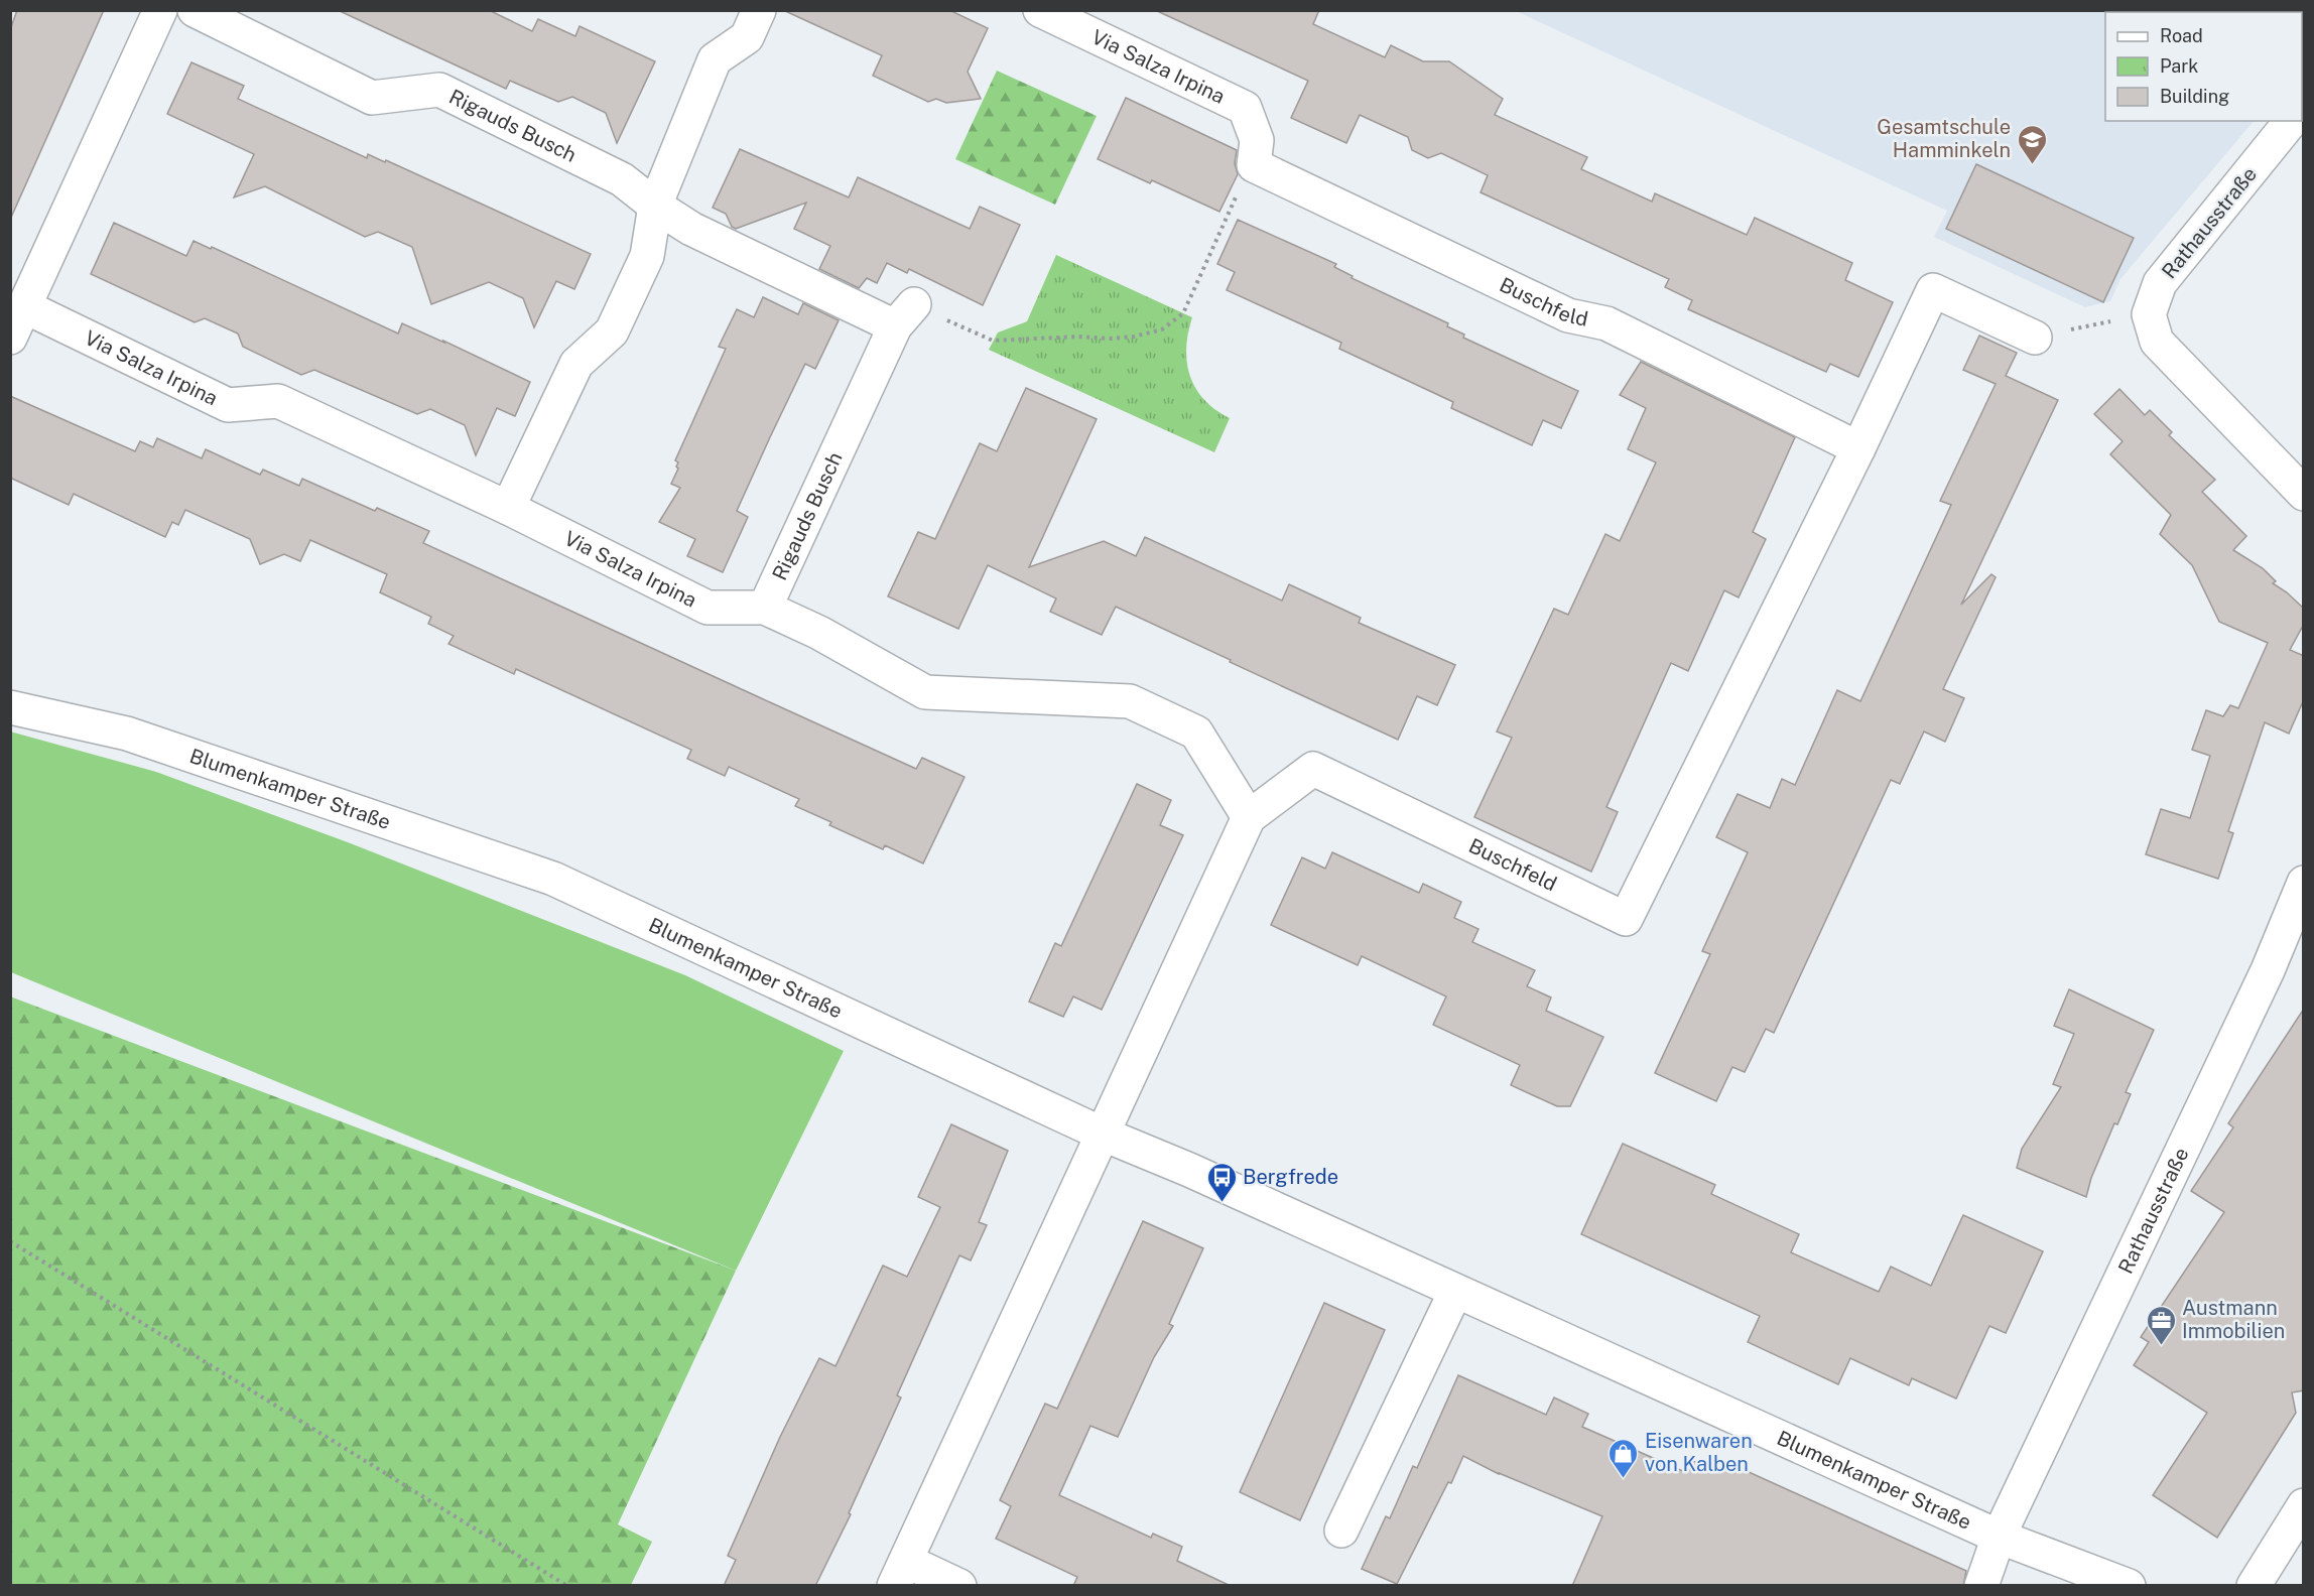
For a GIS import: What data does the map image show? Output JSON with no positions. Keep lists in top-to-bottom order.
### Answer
{
  "streets": {
    "street": [
      "Via Salza Irpina",
      "Rigauds Busch",
      "Rathausstraße",
      "Buschfeld",
      "Blumenkamper Straße"
    ]
  },
  "crossings": [
    ["Via Salza Irpina", "Rigauds Busch"],
    ["Via Salza Irpina", "Buschfeld"],
    ["Rathausstraße", "Blumenkamper Straße"],
    ["Buschfeld", "Blumenkamper Straße"]
  ],
  "places": {
    "school or university": ["Gesamtschule Hamminkeln"],
    "bus stop": ["Bergfrede"],
    "office": ["Austmann Immobilien"],
    "shop": ["Eisenwaren von Kalben"]
  },
  "legend": ["Road", "Park", "Building"]
}
